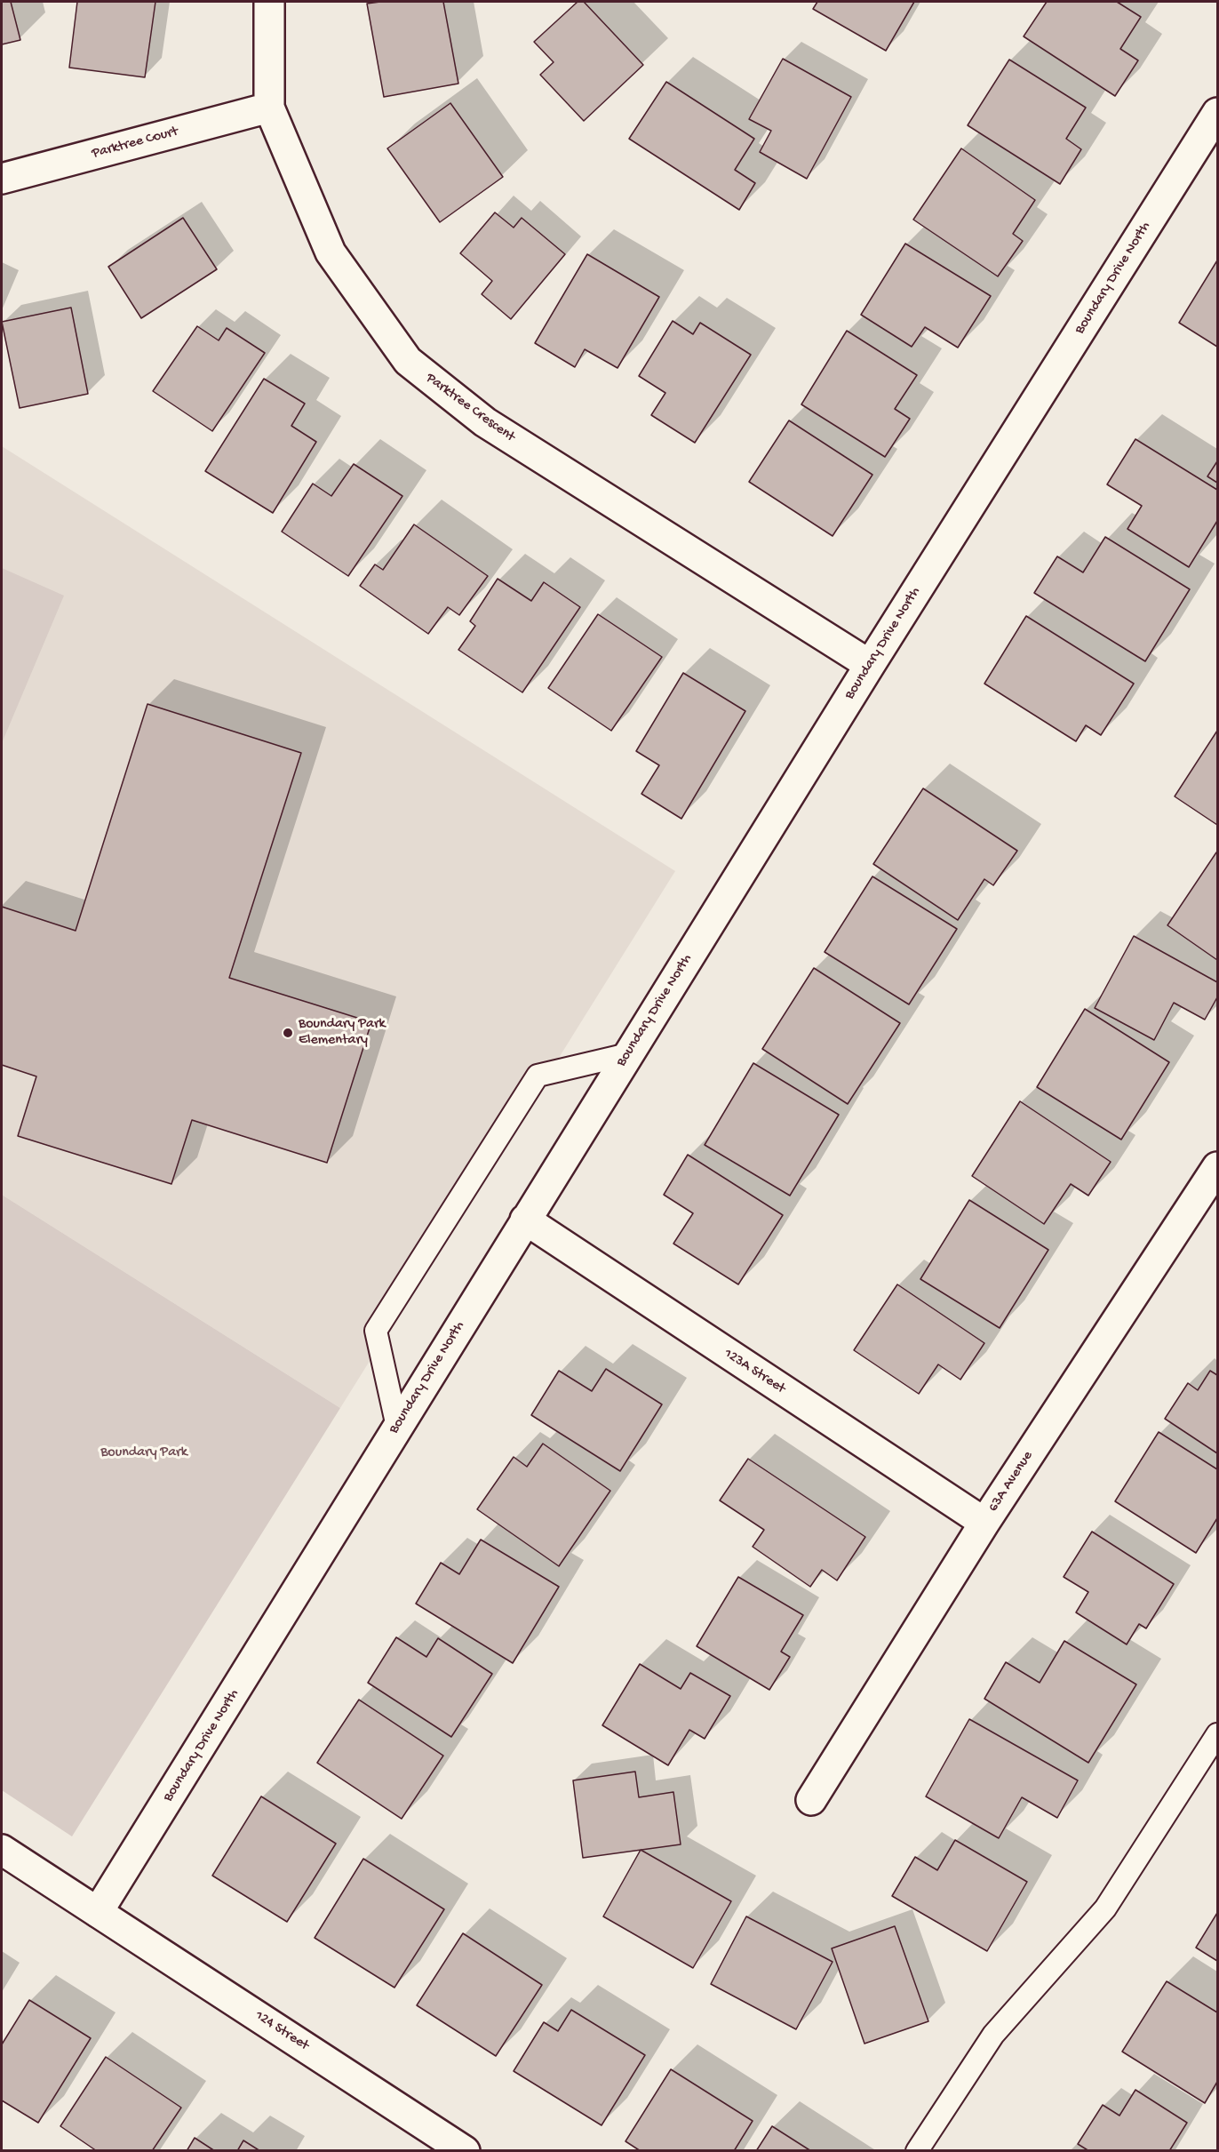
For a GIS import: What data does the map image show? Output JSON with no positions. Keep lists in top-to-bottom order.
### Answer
{
  "streets": {
    "street": [
      "Parktree Court",
      "Boundary Drive North",
      "Parktree Crescent",
      "123A Street",
      "63A Avenue",
      "124 Street"
    ]
  },
  "crossings": [
    ["Parktree Court", "Parktree Crescent"],
    ["Boundary Drive North", "Parktree Crescent"],
    ["Boundary Drive North", "123A Street"],
    ["Boundary Drive North", "124 Street"],
    ["123A Street", "63A Avenue"]
  ],
  "parks": ["Boundary Park"],
  "places": ["Boundary Park Elementary"]
}
